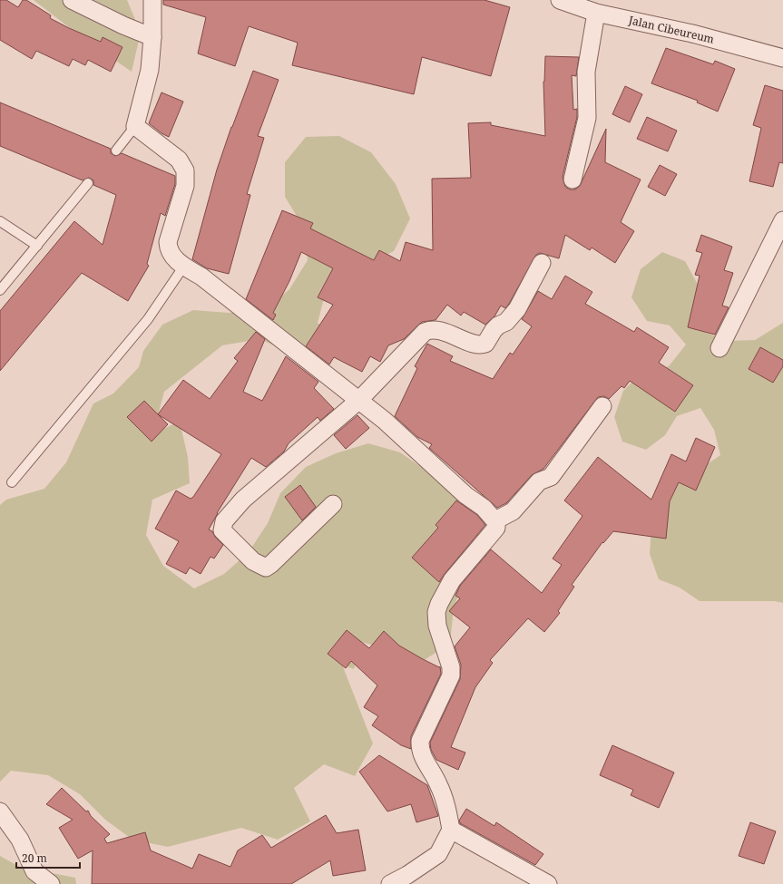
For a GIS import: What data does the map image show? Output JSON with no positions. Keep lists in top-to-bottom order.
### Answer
{
  "streets": {
    "street": ["Jalan Cibeureum"]
  },
  "scale_bar": "20 m"
}
